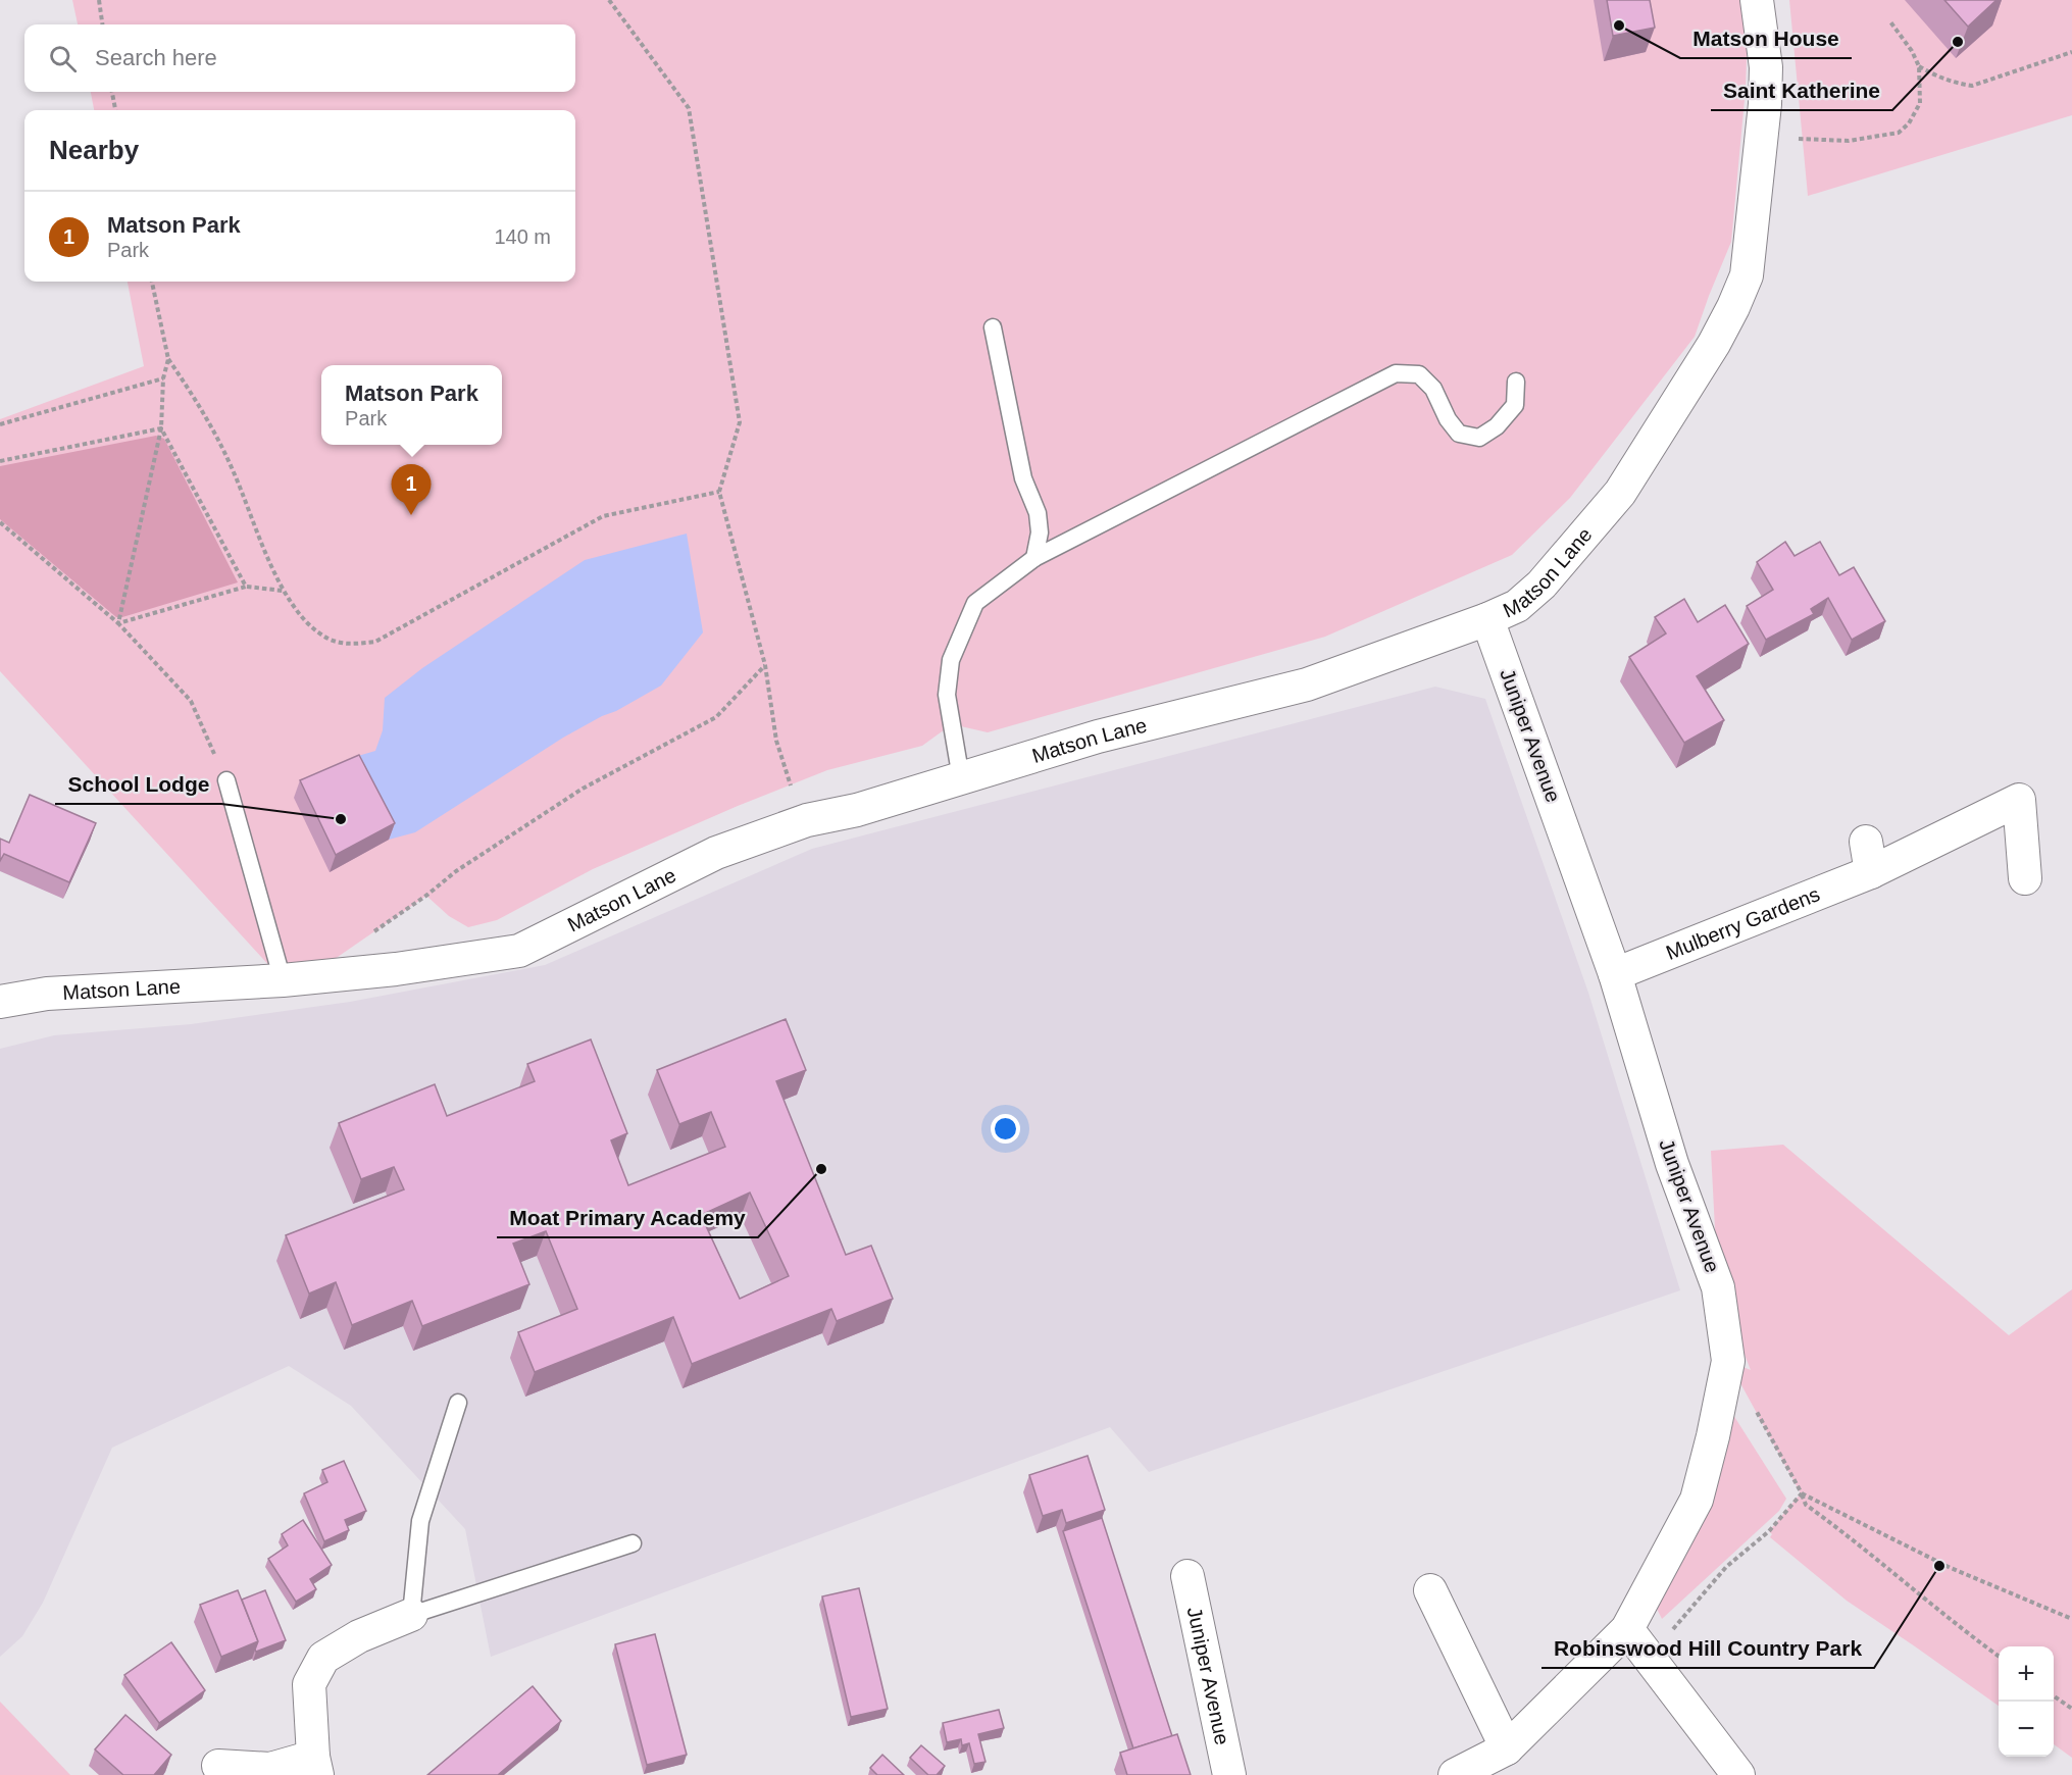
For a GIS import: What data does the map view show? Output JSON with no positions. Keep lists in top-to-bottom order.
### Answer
{
  "streets": {
    "street": ["Matson Lane", "Juniper Avenue", "Mulberry Gardens"]
  },
  "crossings": [
    ["Matson Lane", "Juniper Avenue"],
    ["Juniper Avenue", "Mulberry Gardens"]
  ],
  "places": [
    "Matson House",
    "Saint Katherine",
    "School Lodge",
    "Moat Primary Academy",
    "Robinswood Hill Country Park"
  ],
  "page": {
    "search": "Search here",
    "heading": "Nearby",
    "list": [
      {
        "mark": "1",
        "name": "Matson Park",
        "note": "Park",
        "value": "140 m"
      }
    ],
    "popup": ["Matson Park", "Park"],
    "pins": "1",
    "map_buttons": ["+", "−"]
  }
}
